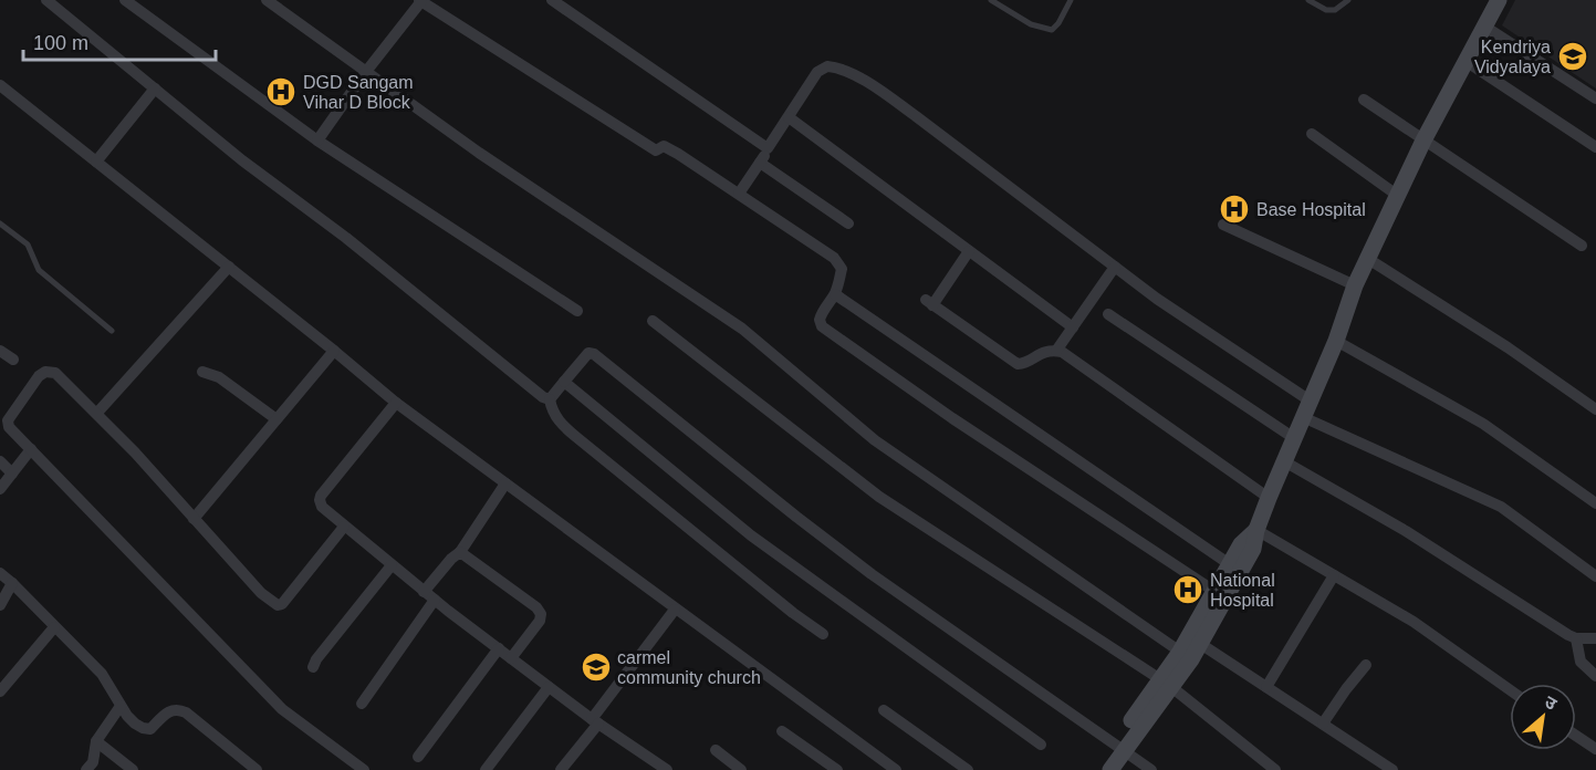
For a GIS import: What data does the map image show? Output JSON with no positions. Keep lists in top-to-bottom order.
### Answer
{
  "places": {
    "school or university": ["Kendriya Vidyalaya", "carmel community church"],
    "hospital": ["DGD Sangam Vihar D Block", "Base Hospital", "National Hospital"]
  },
  "scale_bar": "100 m",
  "north": "top right"
}
